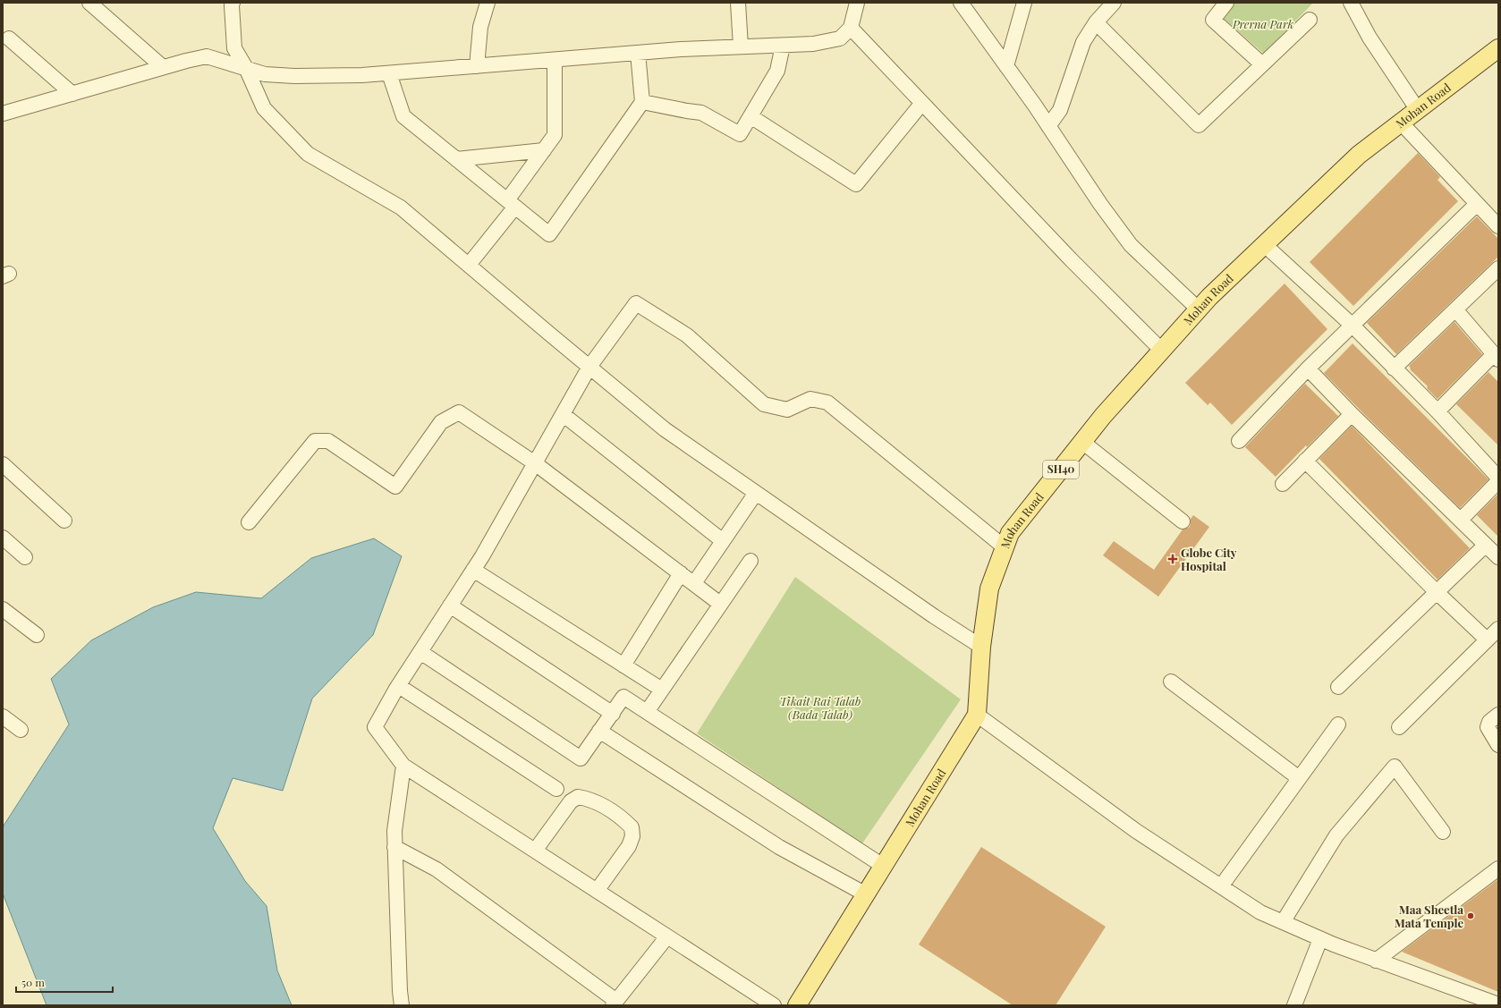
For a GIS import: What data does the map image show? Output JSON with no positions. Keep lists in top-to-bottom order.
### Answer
{
  "streets": {
    "main road": ["Mohan Road", "SH40"]
  },
  "parks": ["Prerna Park", "Tikait Rai Talab (Bada Talab)"],
  "places": {
    "health": ["Globe City Hospital"],
    "other": ["Maa Sheetla Mata Temple"]
  },
  "scale_bar": "50 m"
}
